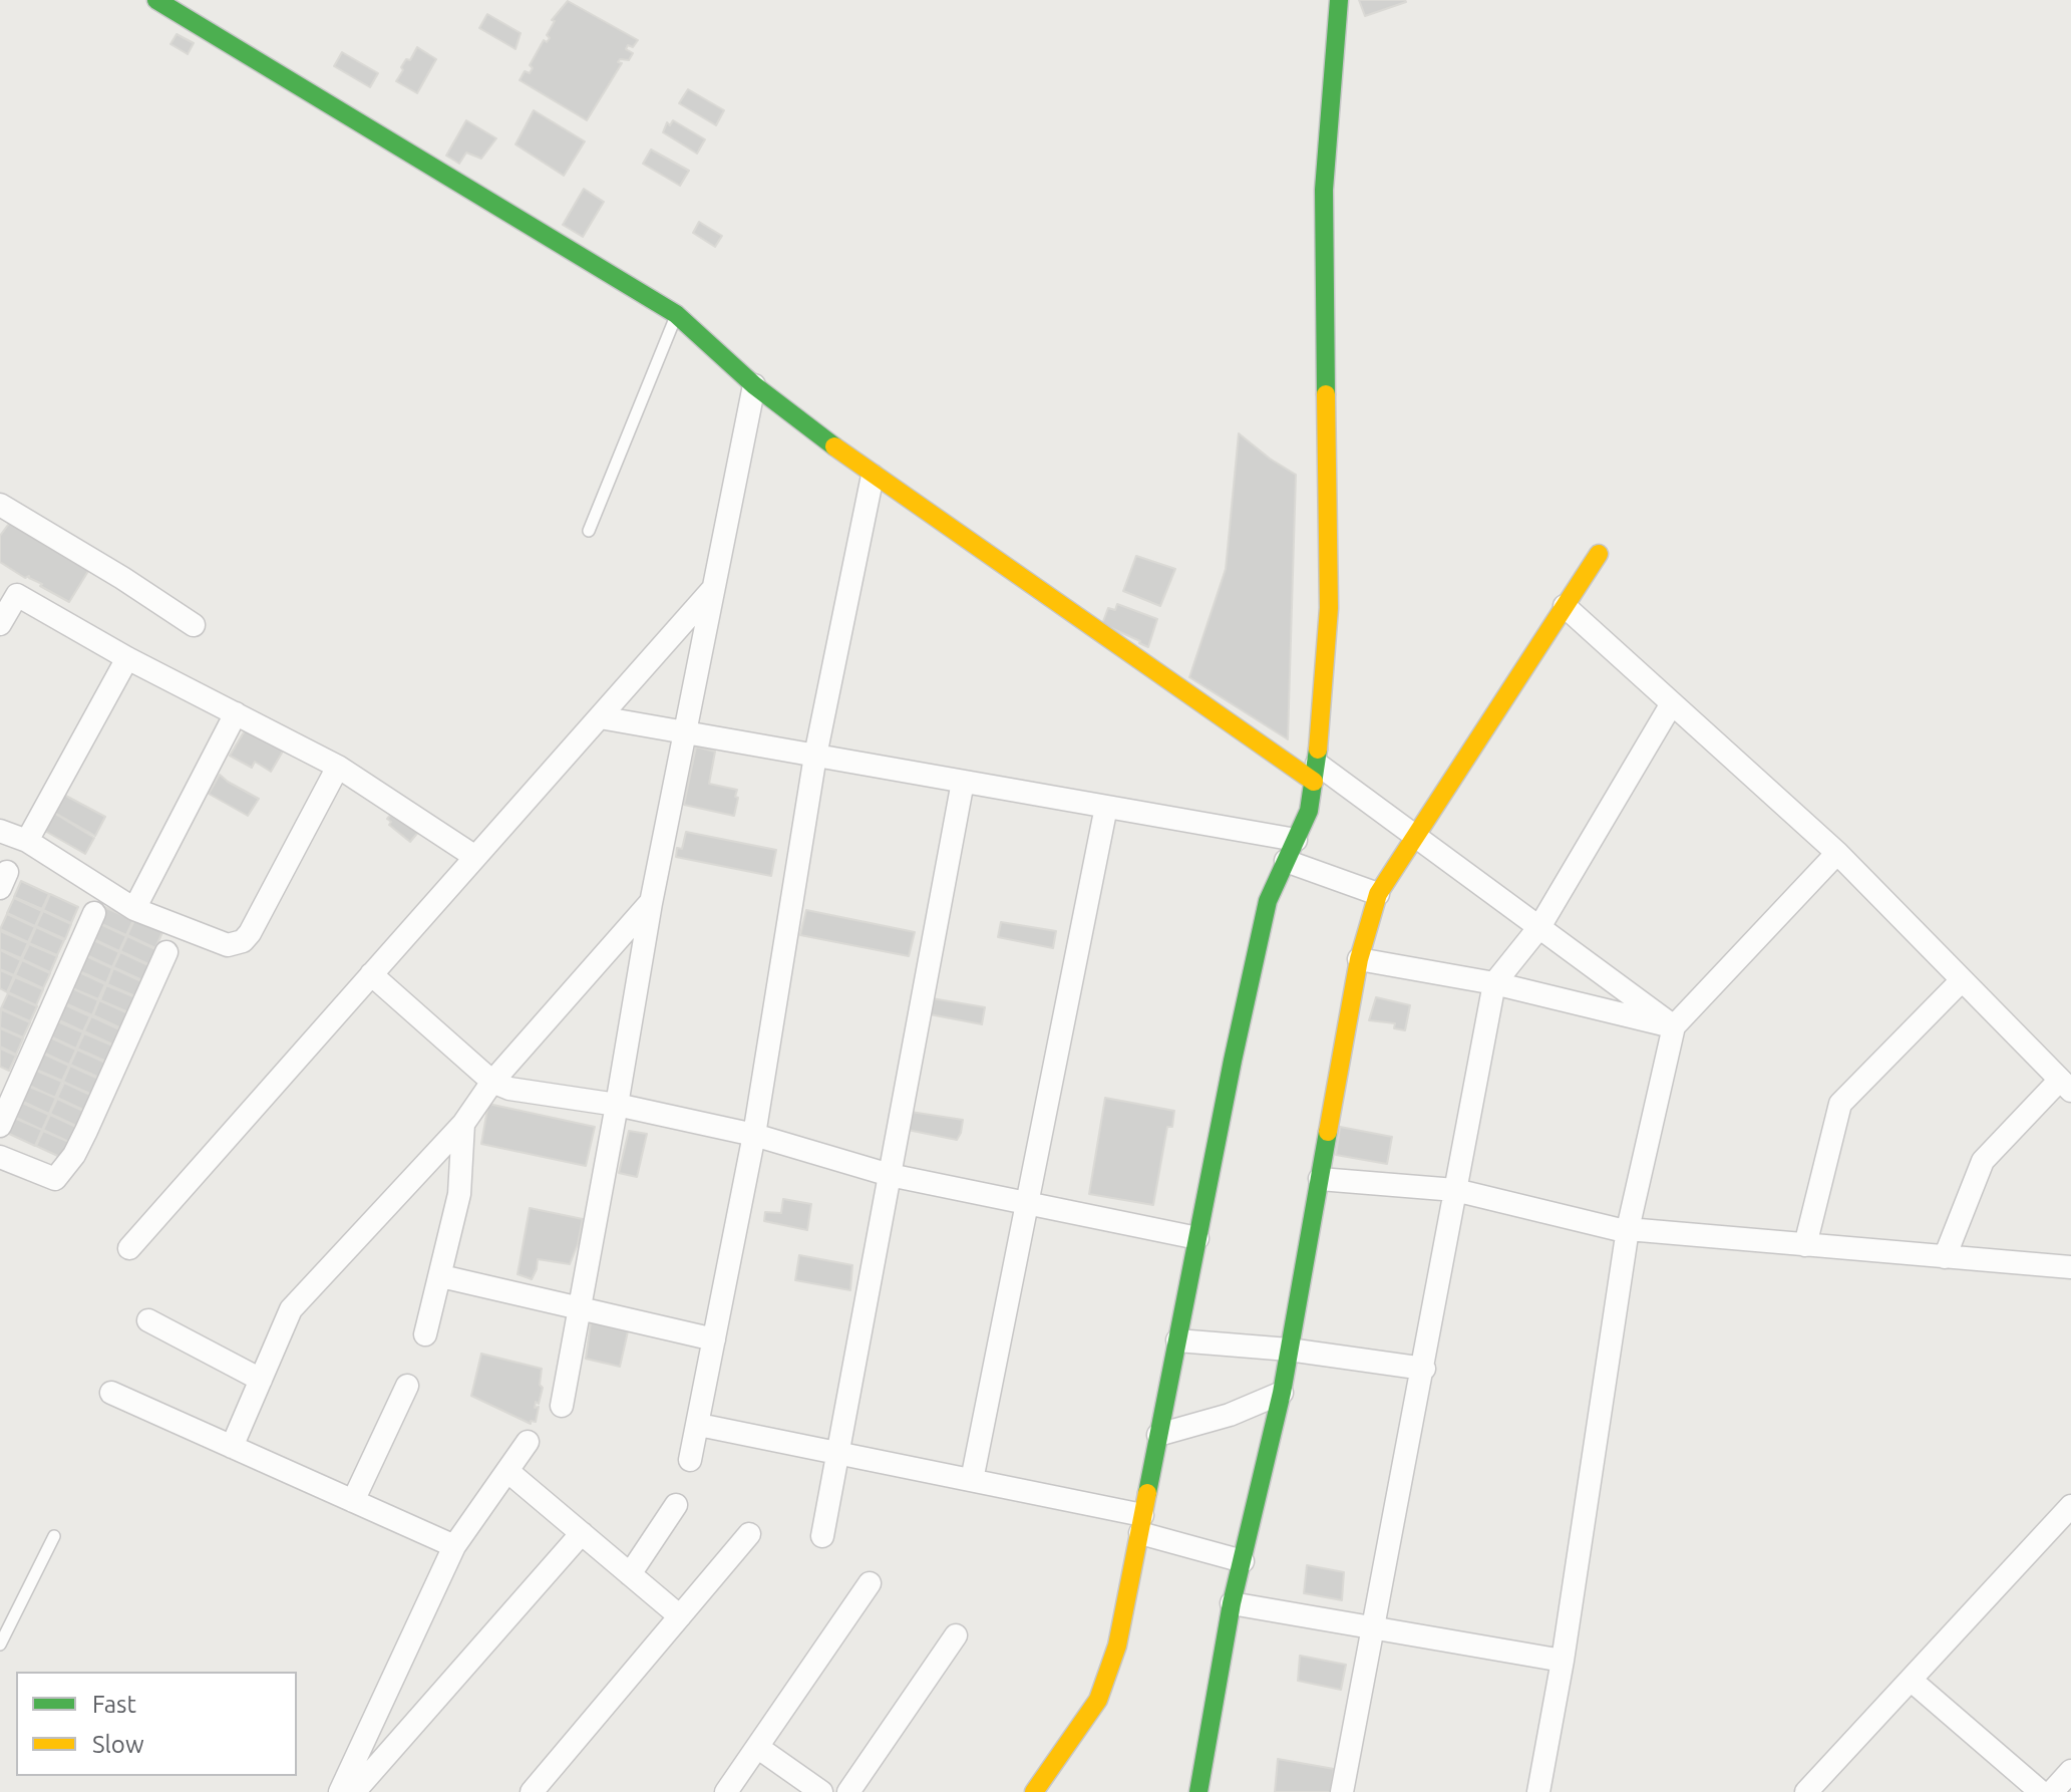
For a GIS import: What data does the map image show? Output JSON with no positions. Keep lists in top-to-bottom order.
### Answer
{
  "legend": ["Fast", "Slow"]
}
